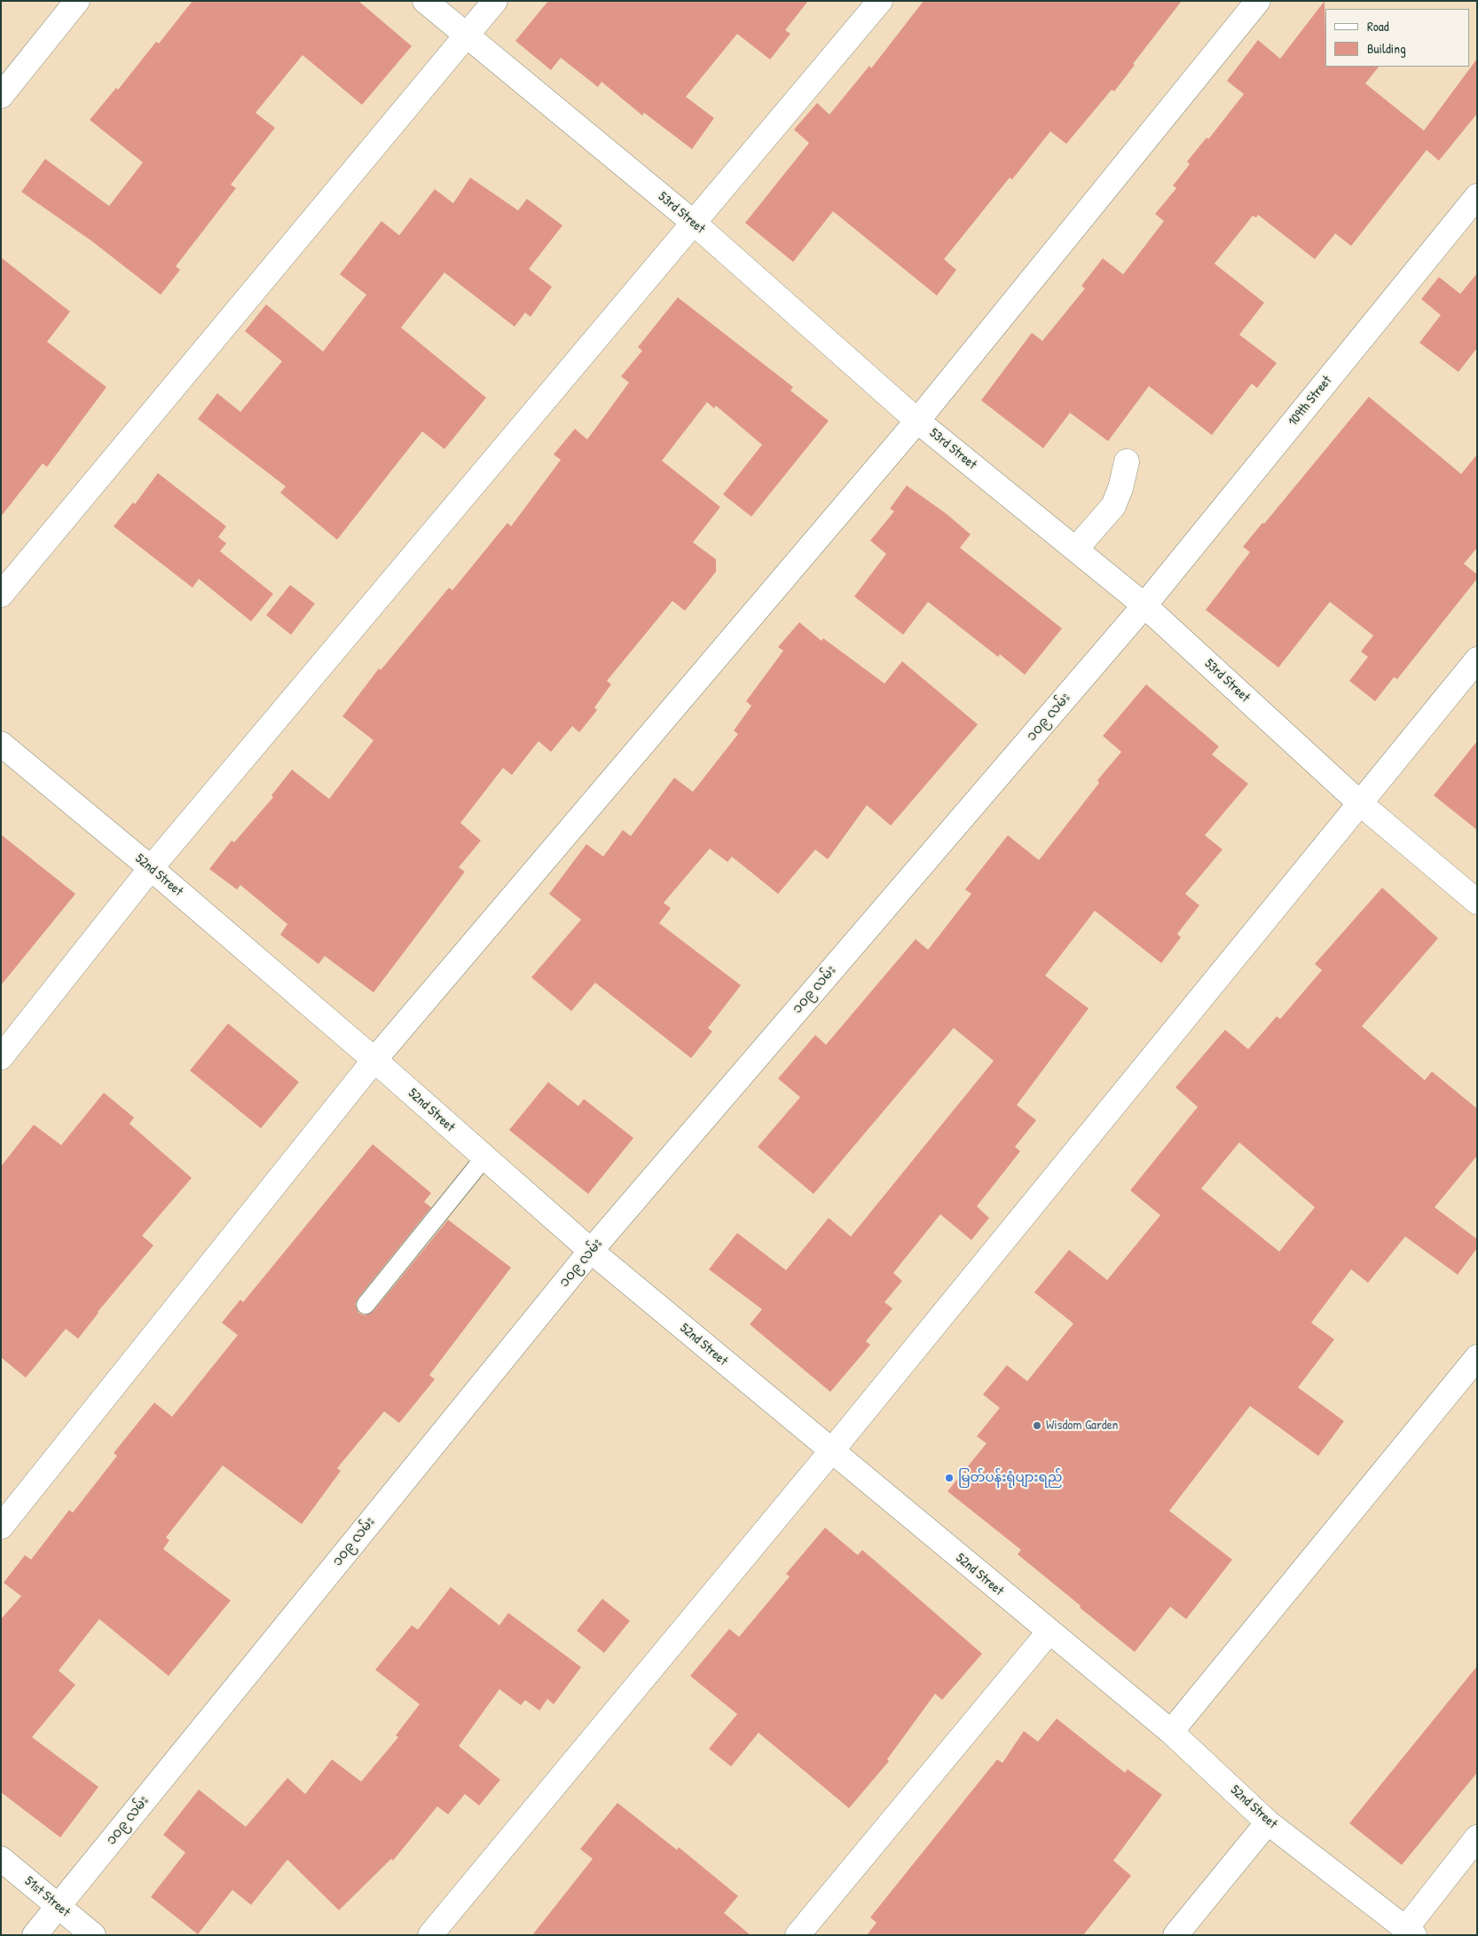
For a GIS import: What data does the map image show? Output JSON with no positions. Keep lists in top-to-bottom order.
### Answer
{
  "streets": {
    "street": [
      "53rd Street",
      "109th Street",
      "၁၀၉ လမ်း",
      "52nd Street",
      "51st Street"
    ]
  },
  "crossings": [
    ["53rd Street", "109th Street"],
    ["53rd Street", "၁၀၉ လမ်း"],
    ["109th Street", "၁၀၉ လမ်း"],
    ["၁၀၉ လမ်း", "52nd Street"],
    ["၁၀၉ လမ်း", "51st Street"]
  ],
  "places": ["Wisdom Garden", "မြတ်ပန်းရုံပျားရည်"],
  "legend": ["Road", "Building"]
}
